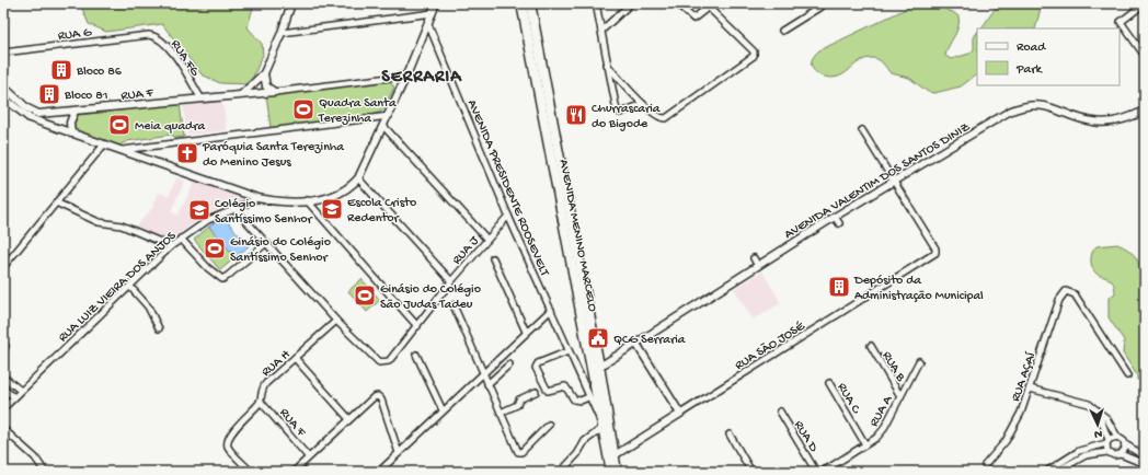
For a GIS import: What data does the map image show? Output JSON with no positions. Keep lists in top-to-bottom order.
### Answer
{
  "streets": {
    "main road": ["AVENIDA MENINO MARCELO"],
    "street": [
      "RUA G",
      "RUA FG",
      "RUA F",
      "AVENIDA VALENTIM DOS SANTOS DINIZ",
      "AVENIDA PRESIDENTE ROOSEVELT",
      "RUA J",
      "RUA LUIZ VIEIRA DOS ANJOS",
      "RUA SÃO JOSÉ",
      "RUA H",
      "RUA B",
      "RUA AÇAÍ",
      "RUA C",
      "RUA A",
      "RUA D"
    ]
  },
  "crossings": [
    ["RUA G", "RUA FG"],
    ["RUA FG", "RUA F"],
    ["RUA F", "RUA H"],
    ["AVENIDA VALENTIM DOS SANTOS DINIZ", "AVENIDA MENINO MARCELO"],
    ["AVENIDA VALENTIM DOS SANTOS DINIZ", "RUA SÃO JOSÉ"],
    ["AVENIDA PRESIDENTE ROOSEVELT", "AVENIDA MENINO MARCELO"],
    ["AVENIDA PRESIDENTE ROOSEVELT", "RUA J"],
    ["AVENIDA MENINO MARCELO", "RUA SÃO JOSÉ"],
    ["RUA J", "RUA H"],
    ["RUA B", "RUA A"],
    ["RUA C", "RUA A"]
  ],
  "districts": ["SERRARIA"],
  "places": {
    "building": ["Bloco 86", "Bloco 81", "Depósito da Administração Municipal"],
    "sports": [
      "Quadra Santa Terezinha",
      "Meia quadra",
      "Ginásio do Colégio Santíssimo Senhor",
      "Ginásio do Colégio São Judas Tadeu"
    ],
    "restaurant": ["Churrascaria do Bigode"],
    "church": ["Paróquia Santa Terezinha do Menino Jesus"],
    "school or university": ["Escola Cristo Redentor", "Colégio Santíssimo Senhor"],
    "public building": ["QCG Serraria"]
  },
  "legend": ["Road", "Park"],
  "north": "bottom"
}
